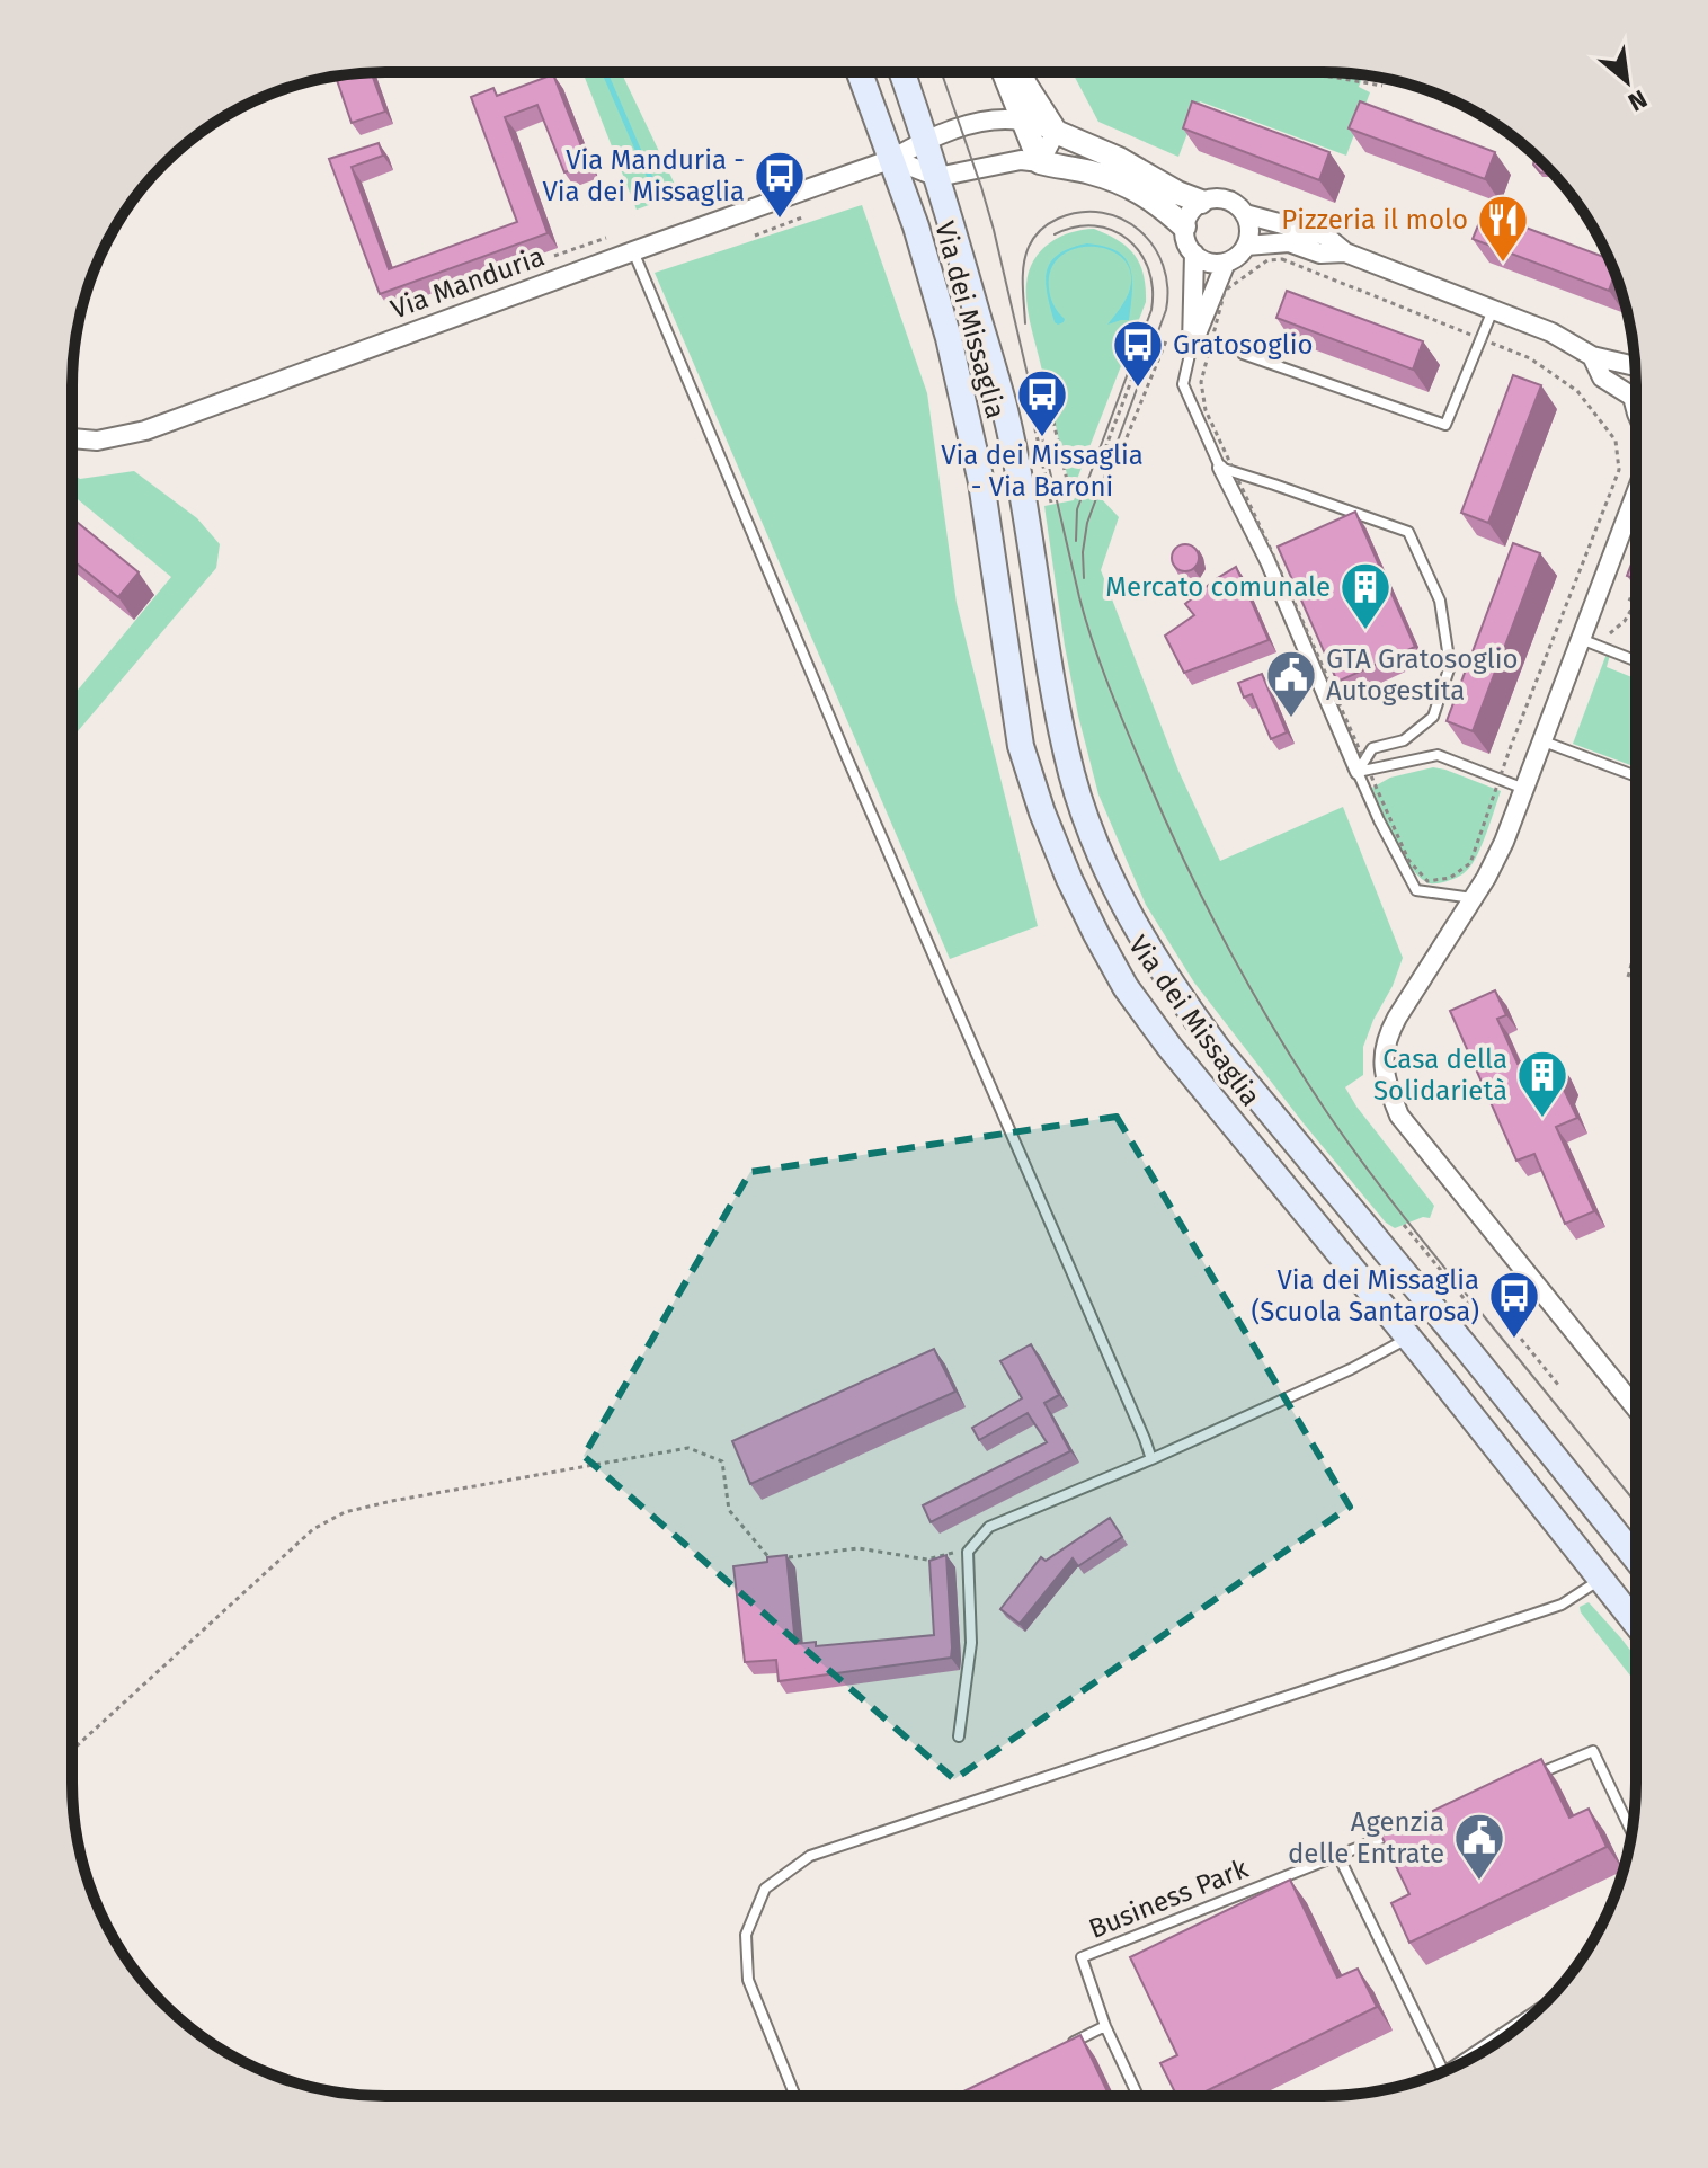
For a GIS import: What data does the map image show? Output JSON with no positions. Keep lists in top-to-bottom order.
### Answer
{
  "streets": {
    "main road": ["Via dei Missaglia"],
    "street": ["Via Manduria"],
    "lane": ["Business Park"]
  },
  "crossings": [
    ["Via Manduria", "Via dei Missaglia"]
  ],
  "places": {
    "bus stop": [
      "Via Manduria - Via dei Missaglia",
      "Gratosoglio",
      "Via dei Missaglia - Via Baroni",
      "Via dei Missaglia (Scuola Santarosa)"
    ],
    "restaurant": ["Pizzeria il molo"],
    "building": ["Mercato comunale", "Casa della Solidarietà"],
    "public building": ["GTA Gratosoglio Autogestita", "Agenzia delle Entrate"]
  },
  "north": "bottom right"
}
